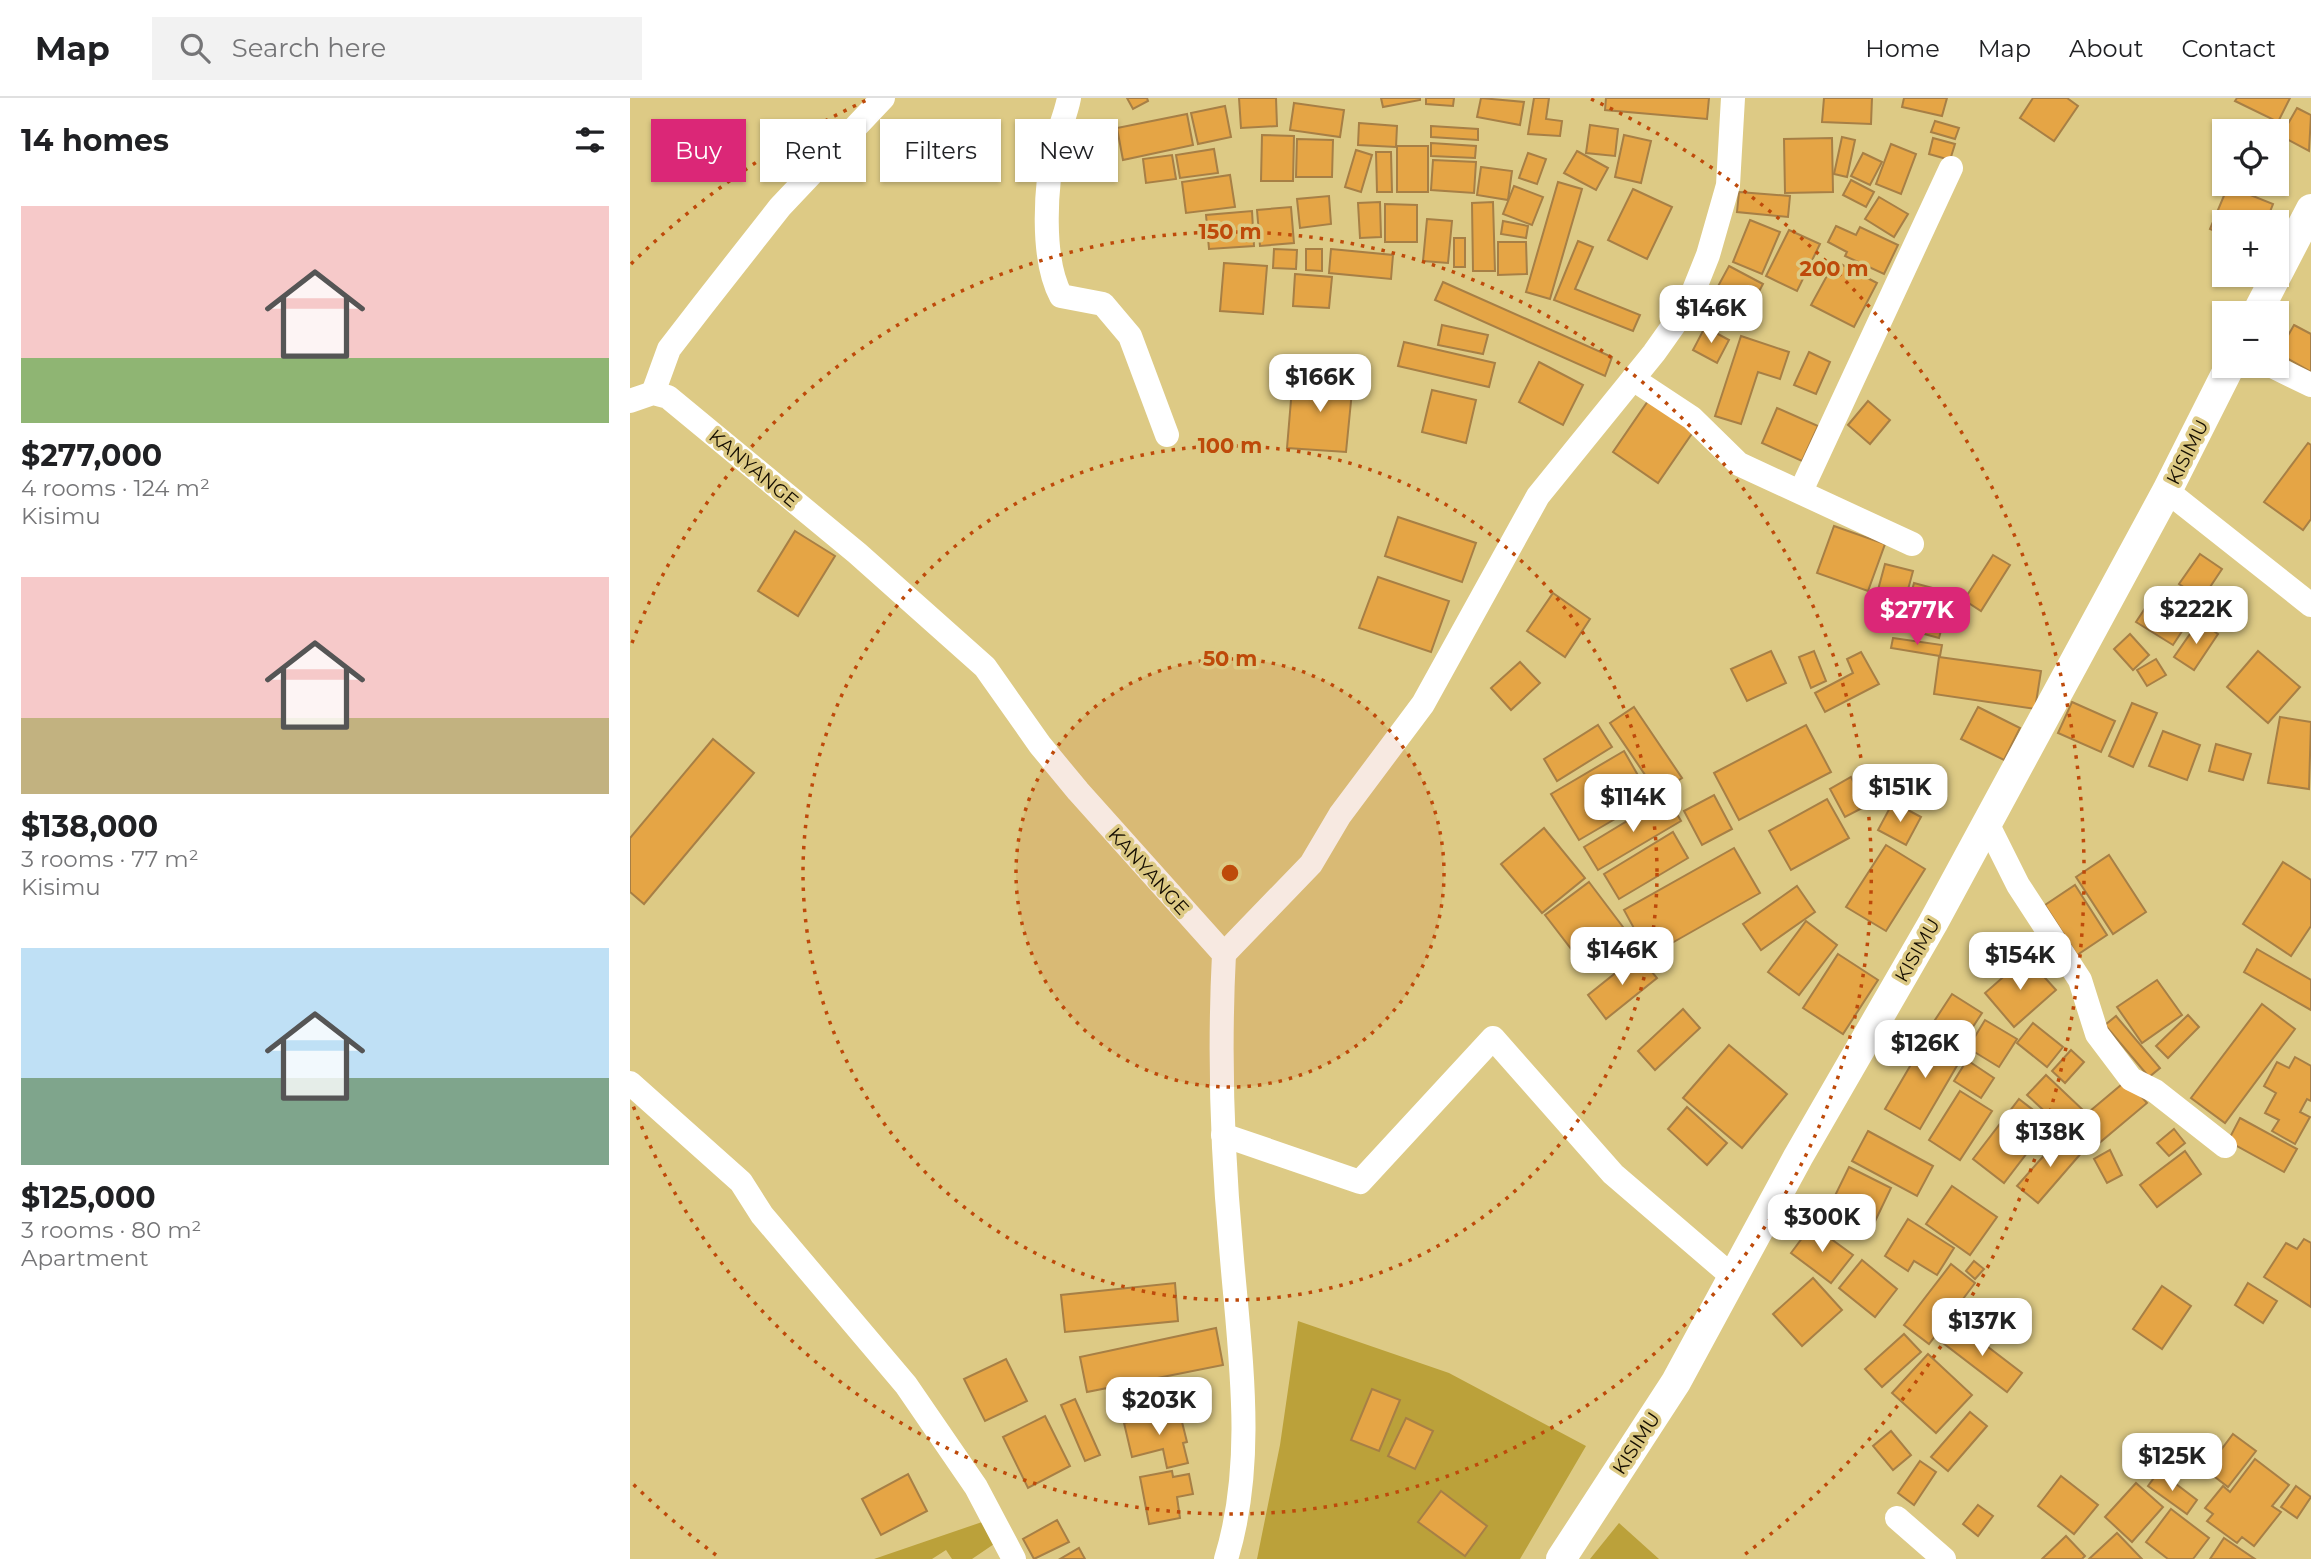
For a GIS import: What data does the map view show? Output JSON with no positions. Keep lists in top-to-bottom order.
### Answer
{
  "streets": {
    "street": ["KISIMU", "KANYANGE"]
  },
  "page": {
    "header": "Map",
    "search": "Search here",
    "nav": [
      "Home",
      "Map",
      "About",
      "Contact"
    ],
    "heading": "14 homes",
    "map_buttons": ["+", "−"],
    "chip": [
      "Buy",
      "Rent",
      "Filters",
      "New"
    ],
    "list": [
      {
        "name": "$277,000",
        "note": "4 rooms · 124 m² · Kisimu"
      },
      {
        "name": "$138,000",
        "note": "3 rooms · 77 m² · Kisimu"
      },
      {
        "name": "$125,000",
        "note": "3 rooms · 80 m² · Apartment"
      }
    ],
    "price": [
      "$146K",
      "$166K",
      "$222K",
      "$277K",
      "$151K",
      "$114K",
      "$146K",
      "$154K",
      "$126K",
      "$138K",
      "$300K",
      "$137K",
      "$203K",
      "$125K"
    ]
  },
  "rings": [
    "150 m",
    "200 m",
    "100 m",
    "50 m"
  ]
}
